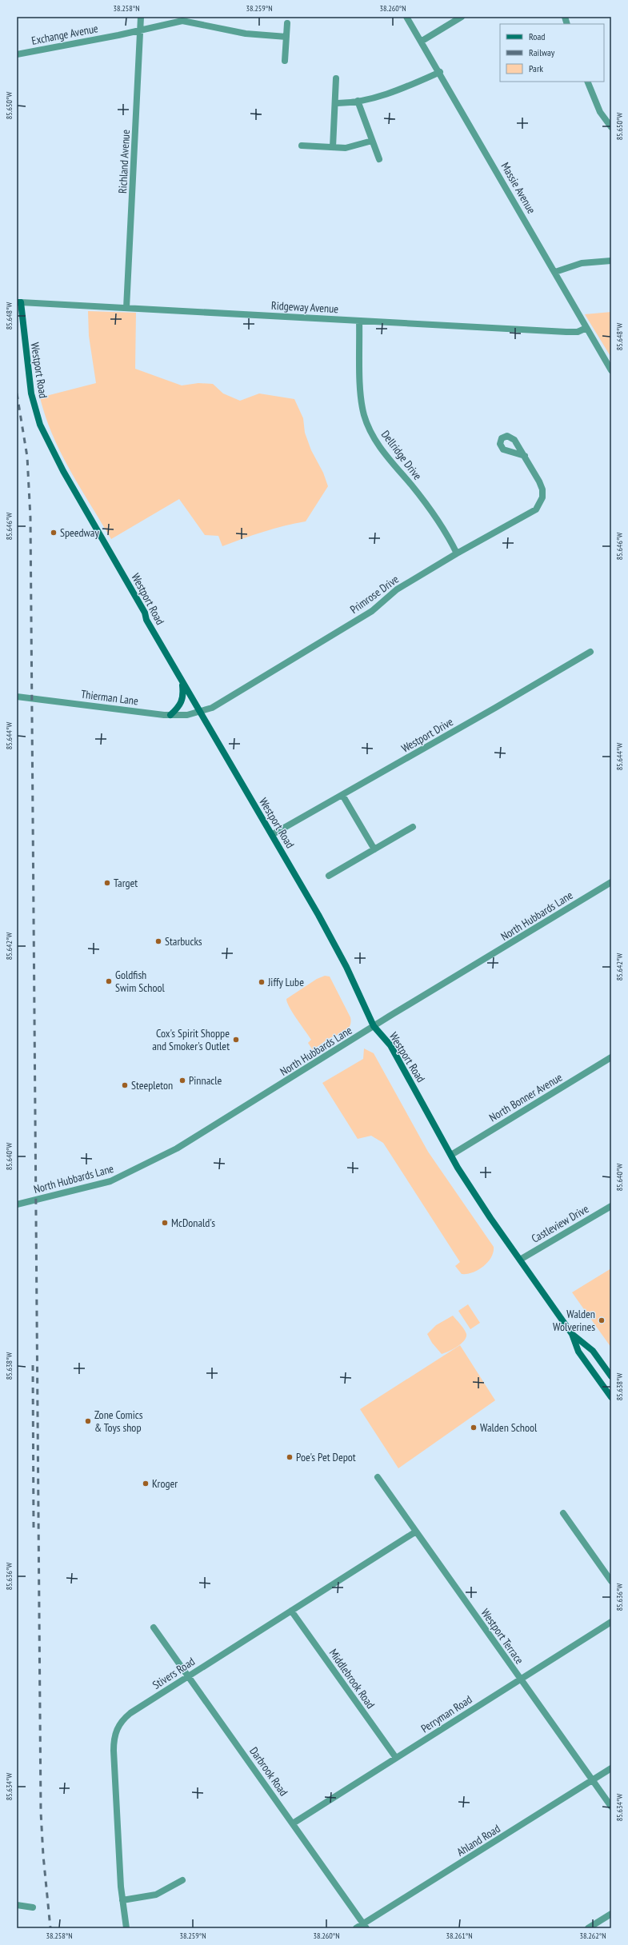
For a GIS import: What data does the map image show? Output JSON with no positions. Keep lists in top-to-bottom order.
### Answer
{
  "streets": {
    "main road": ["Westport Road"],
    "street": [
      "Exchange Avenue",
      "Richland Avenue",
      "Massie Avenue",
      "Ridgeway Avenue",
      "Dellridge Drive",
      "Primrose Drive",
      "Thierman Lane",
      "Westport Drive",
      "North Hubbards Lane",
      "North Bonner Avenue",
      "Castleview Drive",
      "Westport Terrace",
      "Stivers Road",
      "Middlebrook Road",
      "Perryman Road",
      "Darbrook Road",
      "Ahland Road"
    ]
  },
  "crossings": [
    ["Exchange Avenue", "Richland Avenue"],
    ["Richland Avenue", "Ridgeway Avenue"],
    ["Massie Avenue", "Ridgeway Avenue"],
    ["Ridgeway Avenue", "Westport Road"],
    ["Ridgeway Avenue", "Dellridge Drive"],
    ["Westport Road", "Primrose Drive"],
    ["Westport Road", "Thierman Lane"],
    ["Westport Road", "Westport Drive"],
    ["Westport Road", "North Hubbards Lane"],
    ["Westport Road", "North Bonner Avenue"],
    ["Westport Road", "Castleview Drive"],
    ["Dellridge Drive", "Primrose Drive"],
    ["Primrose Drive", "Thierman Lane"],
    ["Westport Terrace", "Stivers Road"],
    ["Westport Terrace", "Perryman Road"],
    ["Westport Terrace", "Ahland Road"],
    ["Stivers Road", "Middlebrook Road"],
    ["Stivers Road", "Darbrook Road"],
    ["Middlebrook Road", "Perryman Road"],
    ["Perryman Road", "Darbrook Road"],
    ["Darbrook Road", "Ahland Road"]
  ],
  "places": [
    "Speedway",
    "Target",
    "Starbucks",
    "Goldfish Swim School",
    "Jiffy Lube",
    "Cox's Spirit Shoppe and Smoker's Outlet",
    "Pinnacle",
    "Steepleton",
    "McDonald's",
    "Walden Wolverines",
    "Zone Comics & Toys shop",
    "Walden School",
    "Poe's Pet Depot",
    "Kroger"
  ],
  "legend": ["Road", "Railway", "Park"],
  "coordinates": [
    "38.258°N",
    "38.259°N",
    "38.260°N",
    "85.650°W",
    "85.648°W",
    "85.646°W",
    "85.644°W",
    "85.642°W",
    "85.640°W",
    "85.638°W",
    "85.636°W",
    "85.634°W",
    "38.261°N",
    "38.262°N"
  ]
}
